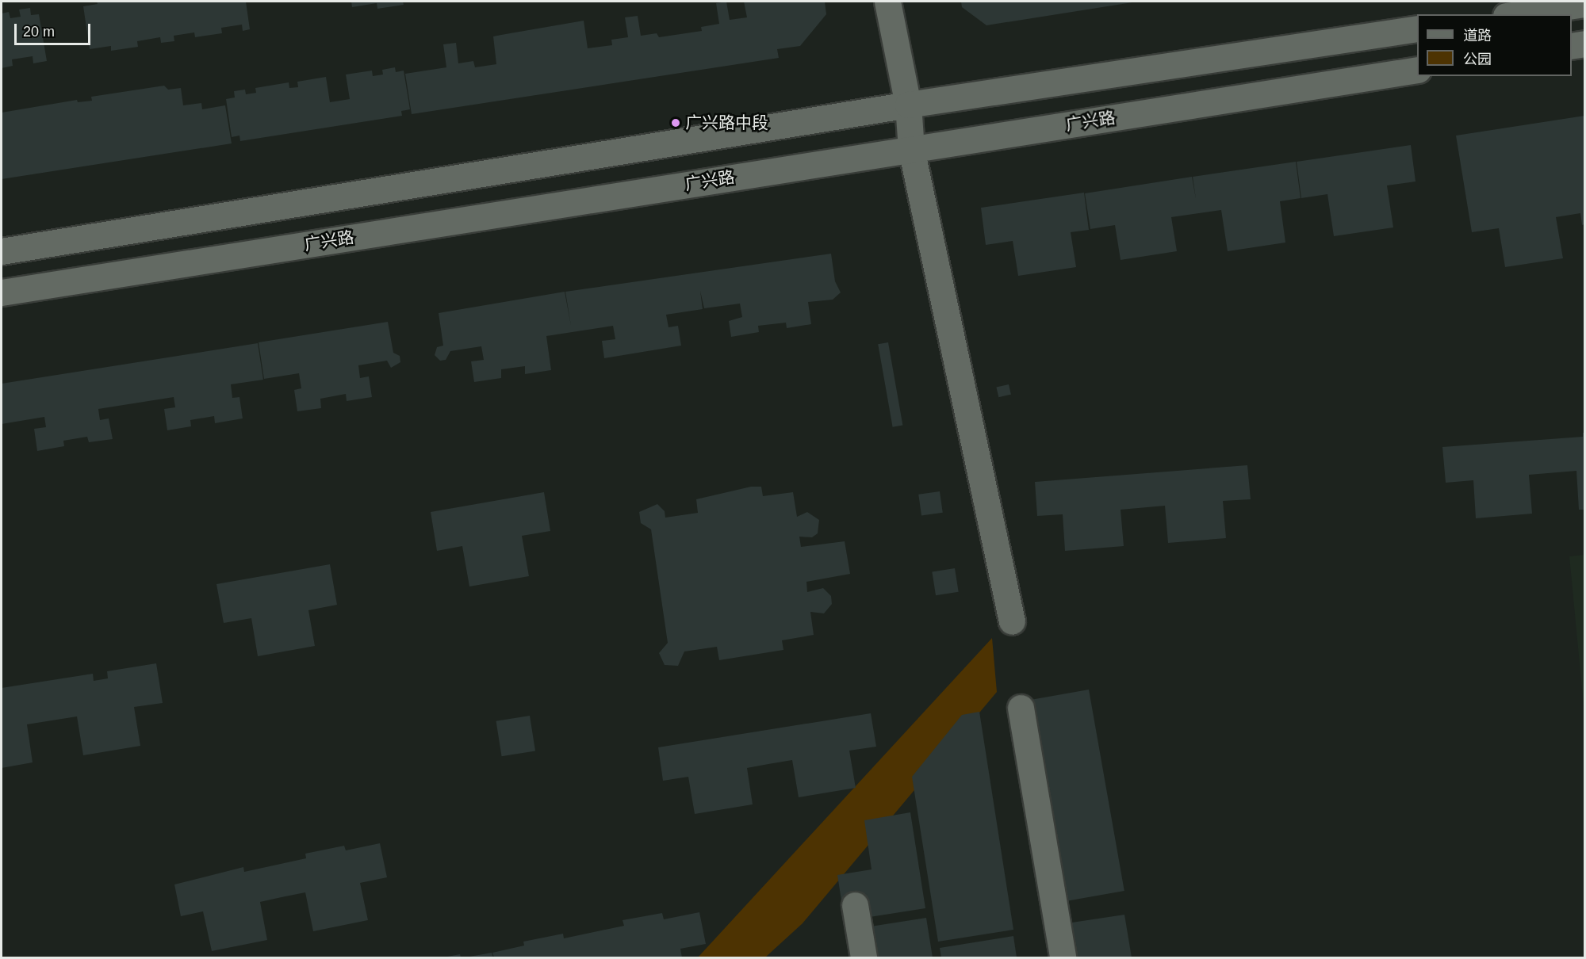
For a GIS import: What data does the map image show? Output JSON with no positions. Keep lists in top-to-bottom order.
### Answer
{
  "streets": {
    "street": ["广兴路"]
  },
  "places": ["广兴路中段"],
  "legend": ["道路", "公园"],
  "scale_bar": "20 m"
}
